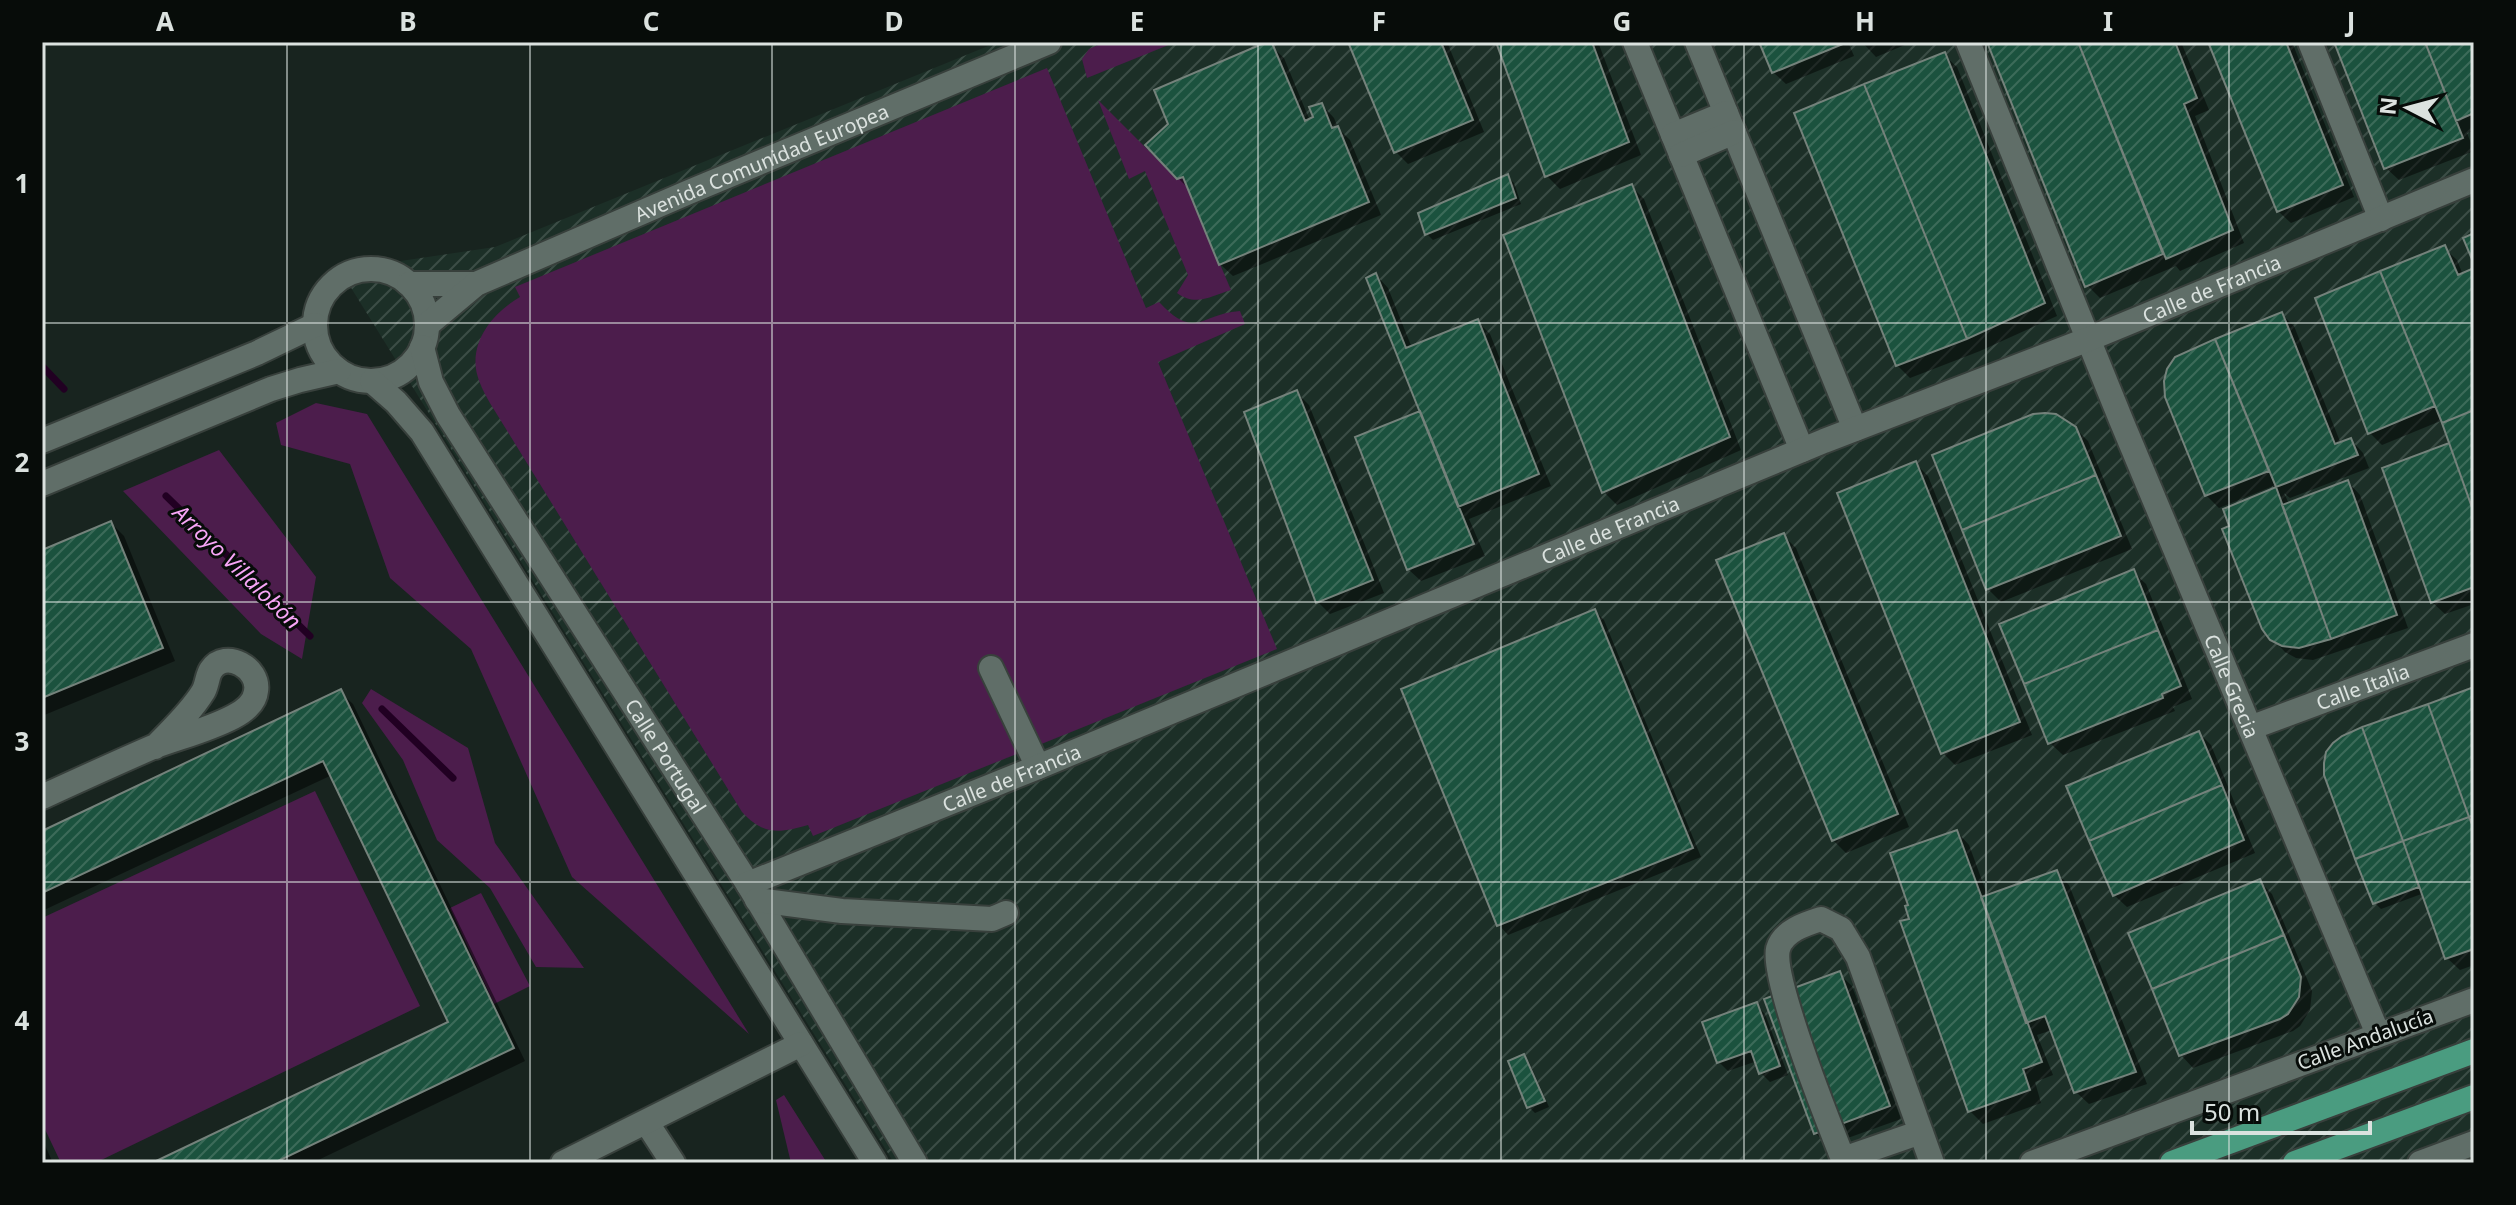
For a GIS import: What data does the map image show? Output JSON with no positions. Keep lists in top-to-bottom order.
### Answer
{
  "streets": {
    "street": [
      "Avenida Comunidad Europea",
      "Calle de Francia",
      "Calle Italia",
      "Calle Grecia",
      "Calle Portugal",
      "Calle Andalucía"
    ]
  },
  "crossings": [
    ["Avenida Comunidad Europea", "Calle Portugal"],
    ["Calle de Francia", "Calle Grecia"],
    ["Calle de Francia", "Calle Portugal"],
    ["Calle Italia", "Calle Grecia"],
    ["Calle Grecia", "Calle Andalucía"]
  ],
  "water": ["Arroyo Villalobón"],
  "scale_bar": "50 m",
  "north": "left",
  "grid": {
    "columns": [
      "A",
      "B",
      "C",
      "D",
      "E",
      "F",
      "G",
      "H",
      "I",
      "J"
    ],
    "rows": [
      "1",
      "2",
      "3",
      "4"
    ]
  }
}
